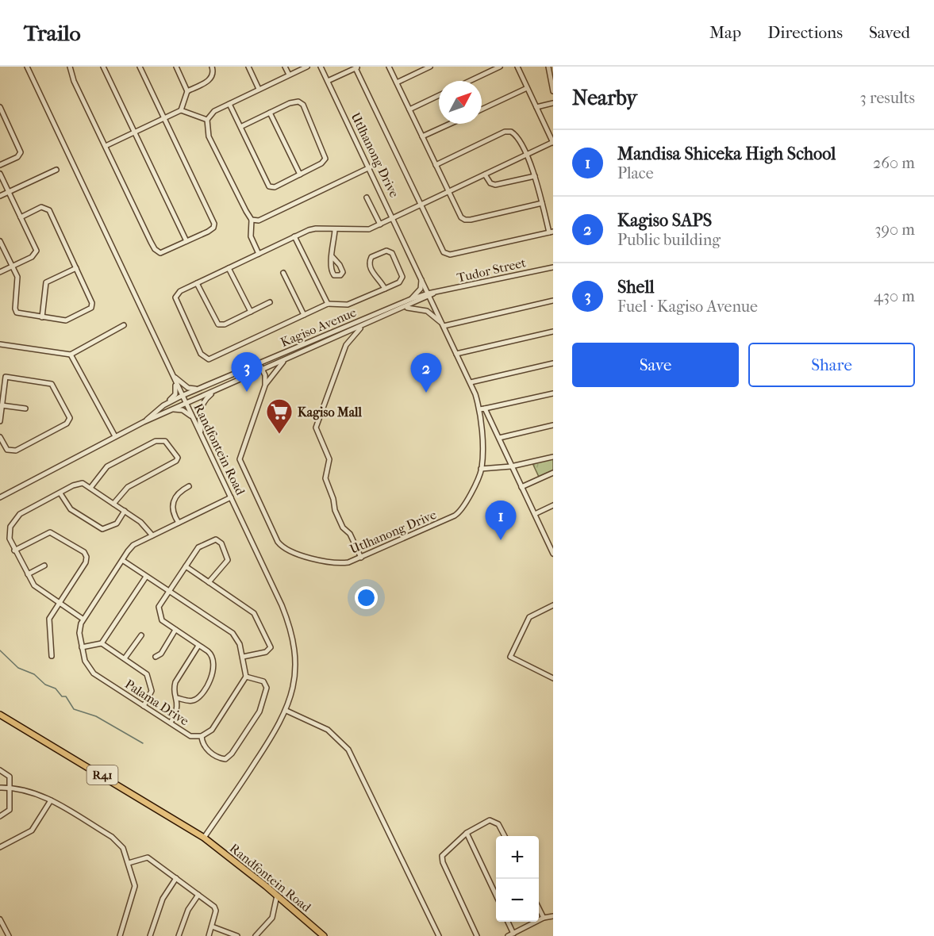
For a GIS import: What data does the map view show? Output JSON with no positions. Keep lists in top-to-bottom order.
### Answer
{
  "streets": {
    "main road": ["Randfontein Road", "R41"],
    "street": [
      "Utlhanong Drive",
      "Tudor Street",
      "Kagiso Avenue",
      "Palama Drive"
    ]
  },
  "crossings": [
    ["Utlhanong Drive", "Tudor Street"],
    ["Utlhanong Drive", "Kagiso Avenue"],
    ["Tudor Street", "Kagiso Avenue"],
    ["Kagiso Avenue", "Randfontein Road"],
    ["Randfontein Road", "Palama Drive"]
  ],
  "places": {
    "supermarket": ["Kagiso Mall"]
  },
  "north": "top right",
  "page": {
    "header": "Trailo",
    "nav": ["Map", "Directions", "Saved"],
    "heading": ["Nearby", "3 results"],
    "list": [
      {
        "mark": "1",
        "name": "Mandisa Shiceka High School",
        "note": "Place",
        "value": "260 m"
      },
      {
        "mark": "2",
        "name": "Kagiso SAPS",
        "note": "Public building",
        "value": "390 m"
      },
      {
        "mark": "3",
        "name": "Shell",
        "note": "Fuel · Kagiso Avenue",
        "value": "430 m"
      }
    ],
    "buttons": ["Save", "Share"],
    "pins": ["3", "2", "1"],
    "map_buttons": ["+", "−"]
  }
}
